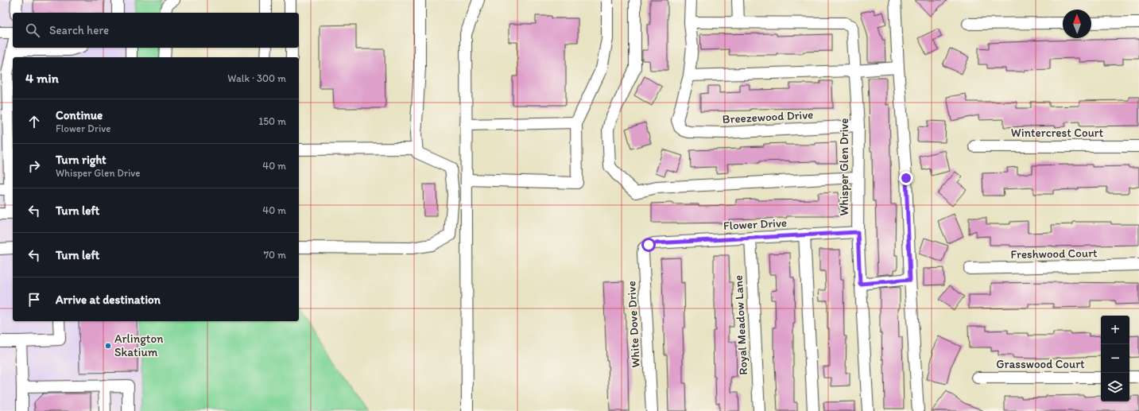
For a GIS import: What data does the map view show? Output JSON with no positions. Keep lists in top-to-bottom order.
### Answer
{
  "streets": {
    "street": [
      "Breezewood Drive",
      "Wintercrest Court",
      "Whisper Glen Drive",
      "Flower Drive",
      "Freshwood Court",
      "White Dove Drive",
      "Royal Meadow Lane",
      "Grasswood Court"
    ]
  },
  "crossings": [
    ["Breezewood Drive", "Whisper Glen Drive"],
    ["Whisper Glen Drive", "Flower Drive"],
    ["Flower Drive", "White Dove Drive"],
    ["Flower Drive", "Royal Meadow Lane"]
  ],
  "places": ["Arlington Skatium"],
  "north": "top",
  "page": {
    "search": "Search here",
    "heading": ["4 min", "Walk · 300 m"],
    "list": [
      ["Continue", "Flower Drive", "150 m"],
      ["Turn right", "Whisper Glen Drive", "40 m"],
      ["Turn left", "40 m"],
      ["Turn left", "70 m"],
      "Arrive at destination"
    ],
    "map_buttons": ["+", "−"]
  }
}
